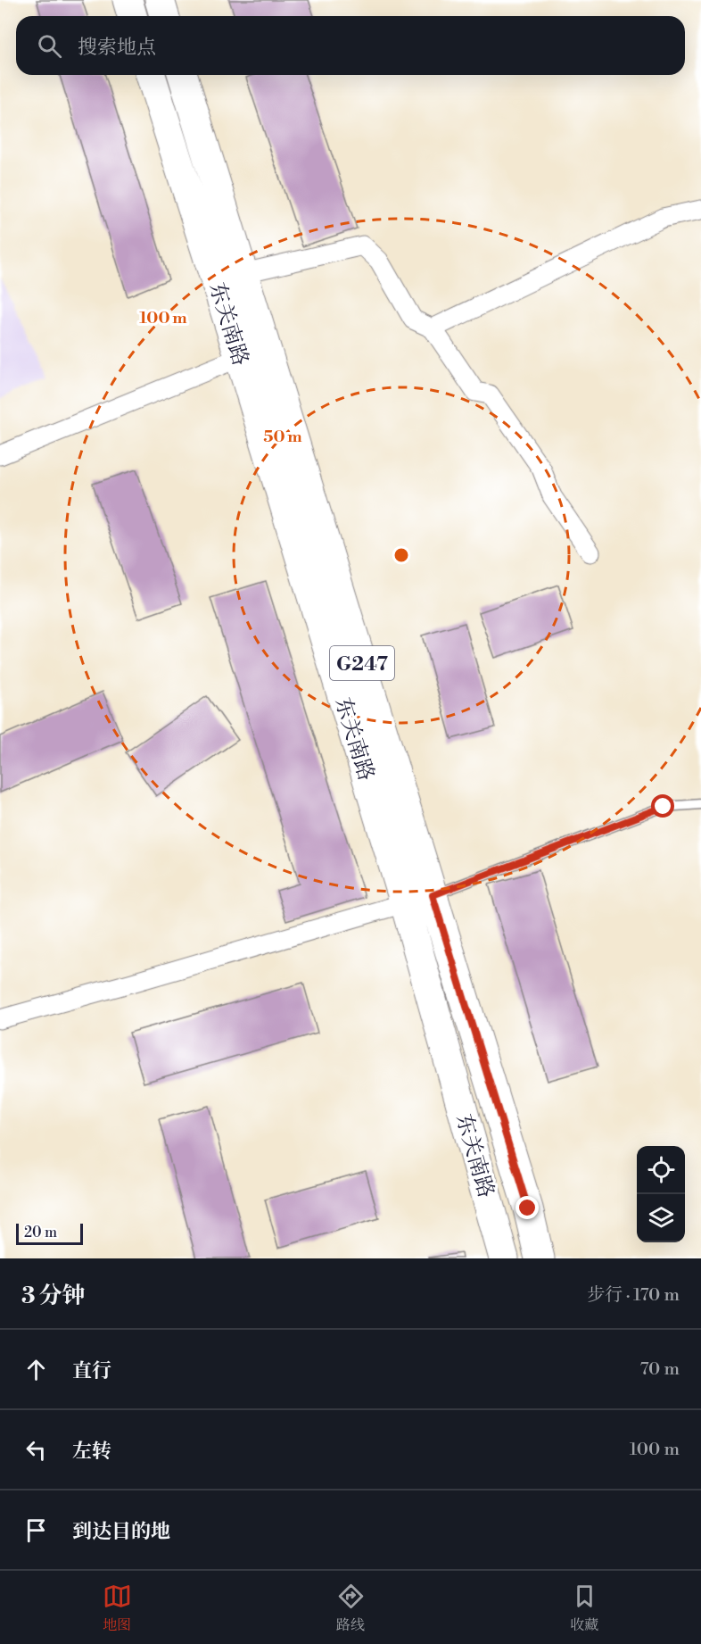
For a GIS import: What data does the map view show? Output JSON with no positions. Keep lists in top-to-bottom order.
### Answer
{
  "streets": {
    "main road": ["东关南路", "G247"]
  },
  "scale_bar": "20 m",
  "page": {
    "search": "搜索地点",
    "scale": "20 m",
    "heading": ["3 分钟", "步行 · 170 m"],
    "list": [
      ["直行", "70 m"],
      ["左转", "100 m"],
      "到达目的地"
    ],
    "nav": ["地图", "路线", "收藏"]
  },
  "rings": ["100 m", "50 m"]
}
